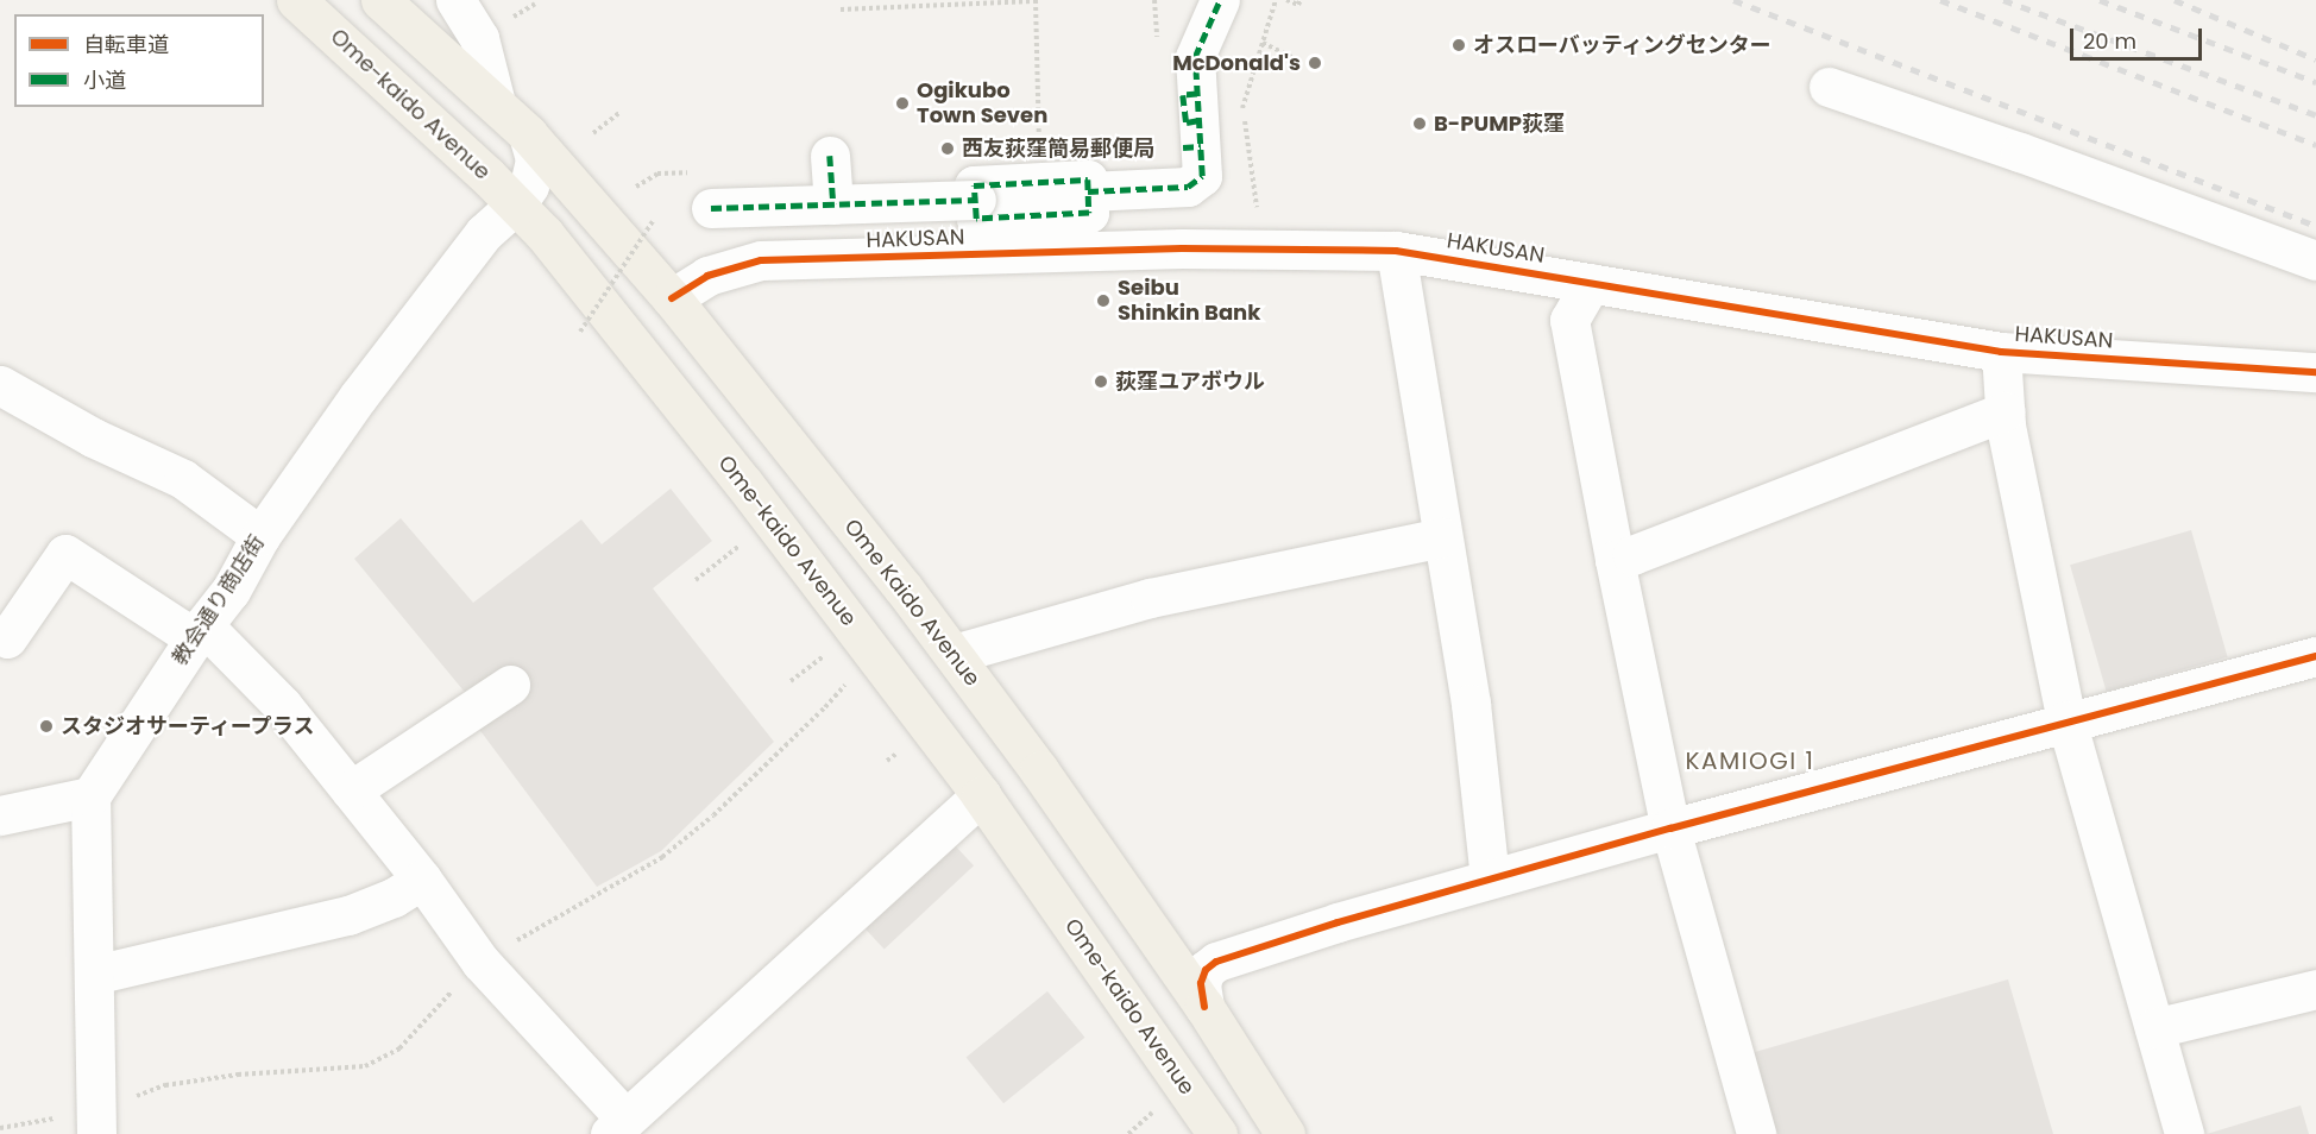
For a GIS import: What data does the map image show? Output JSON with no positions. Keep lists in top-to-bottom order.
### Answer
{
  "streets": {
    "main road": ["Ome-kaido Avenue", "Ome Kaido Avenue"],
    "street": ["HAKUSAN", "教会通り商店街"]
  },
  "crossings": [
    ["Ome-kaido Avenue", "教会通り商店街"],
    ["HAKUSAN", "Ome Kaido Avenue"],
    ["教会通り商店街", "Ome Kaido Avenue"]
  ],
  "districts": ["KAMIOGI 1"],
  "places": [
    "オスローバッティングセンター",
    "McDonald's",
    "Ogikubo Town Seven",
    "B-PUMP荻窪",
    "西友荻窪簡易郵便局",
    "Seibu Shinkin Bank",
    "荻窪ユアボウル",
    "スタジオサーティープラス"
  ],
  "legend": ["自転車道", "小道"],
  "scale_bar": "20 m"
}
